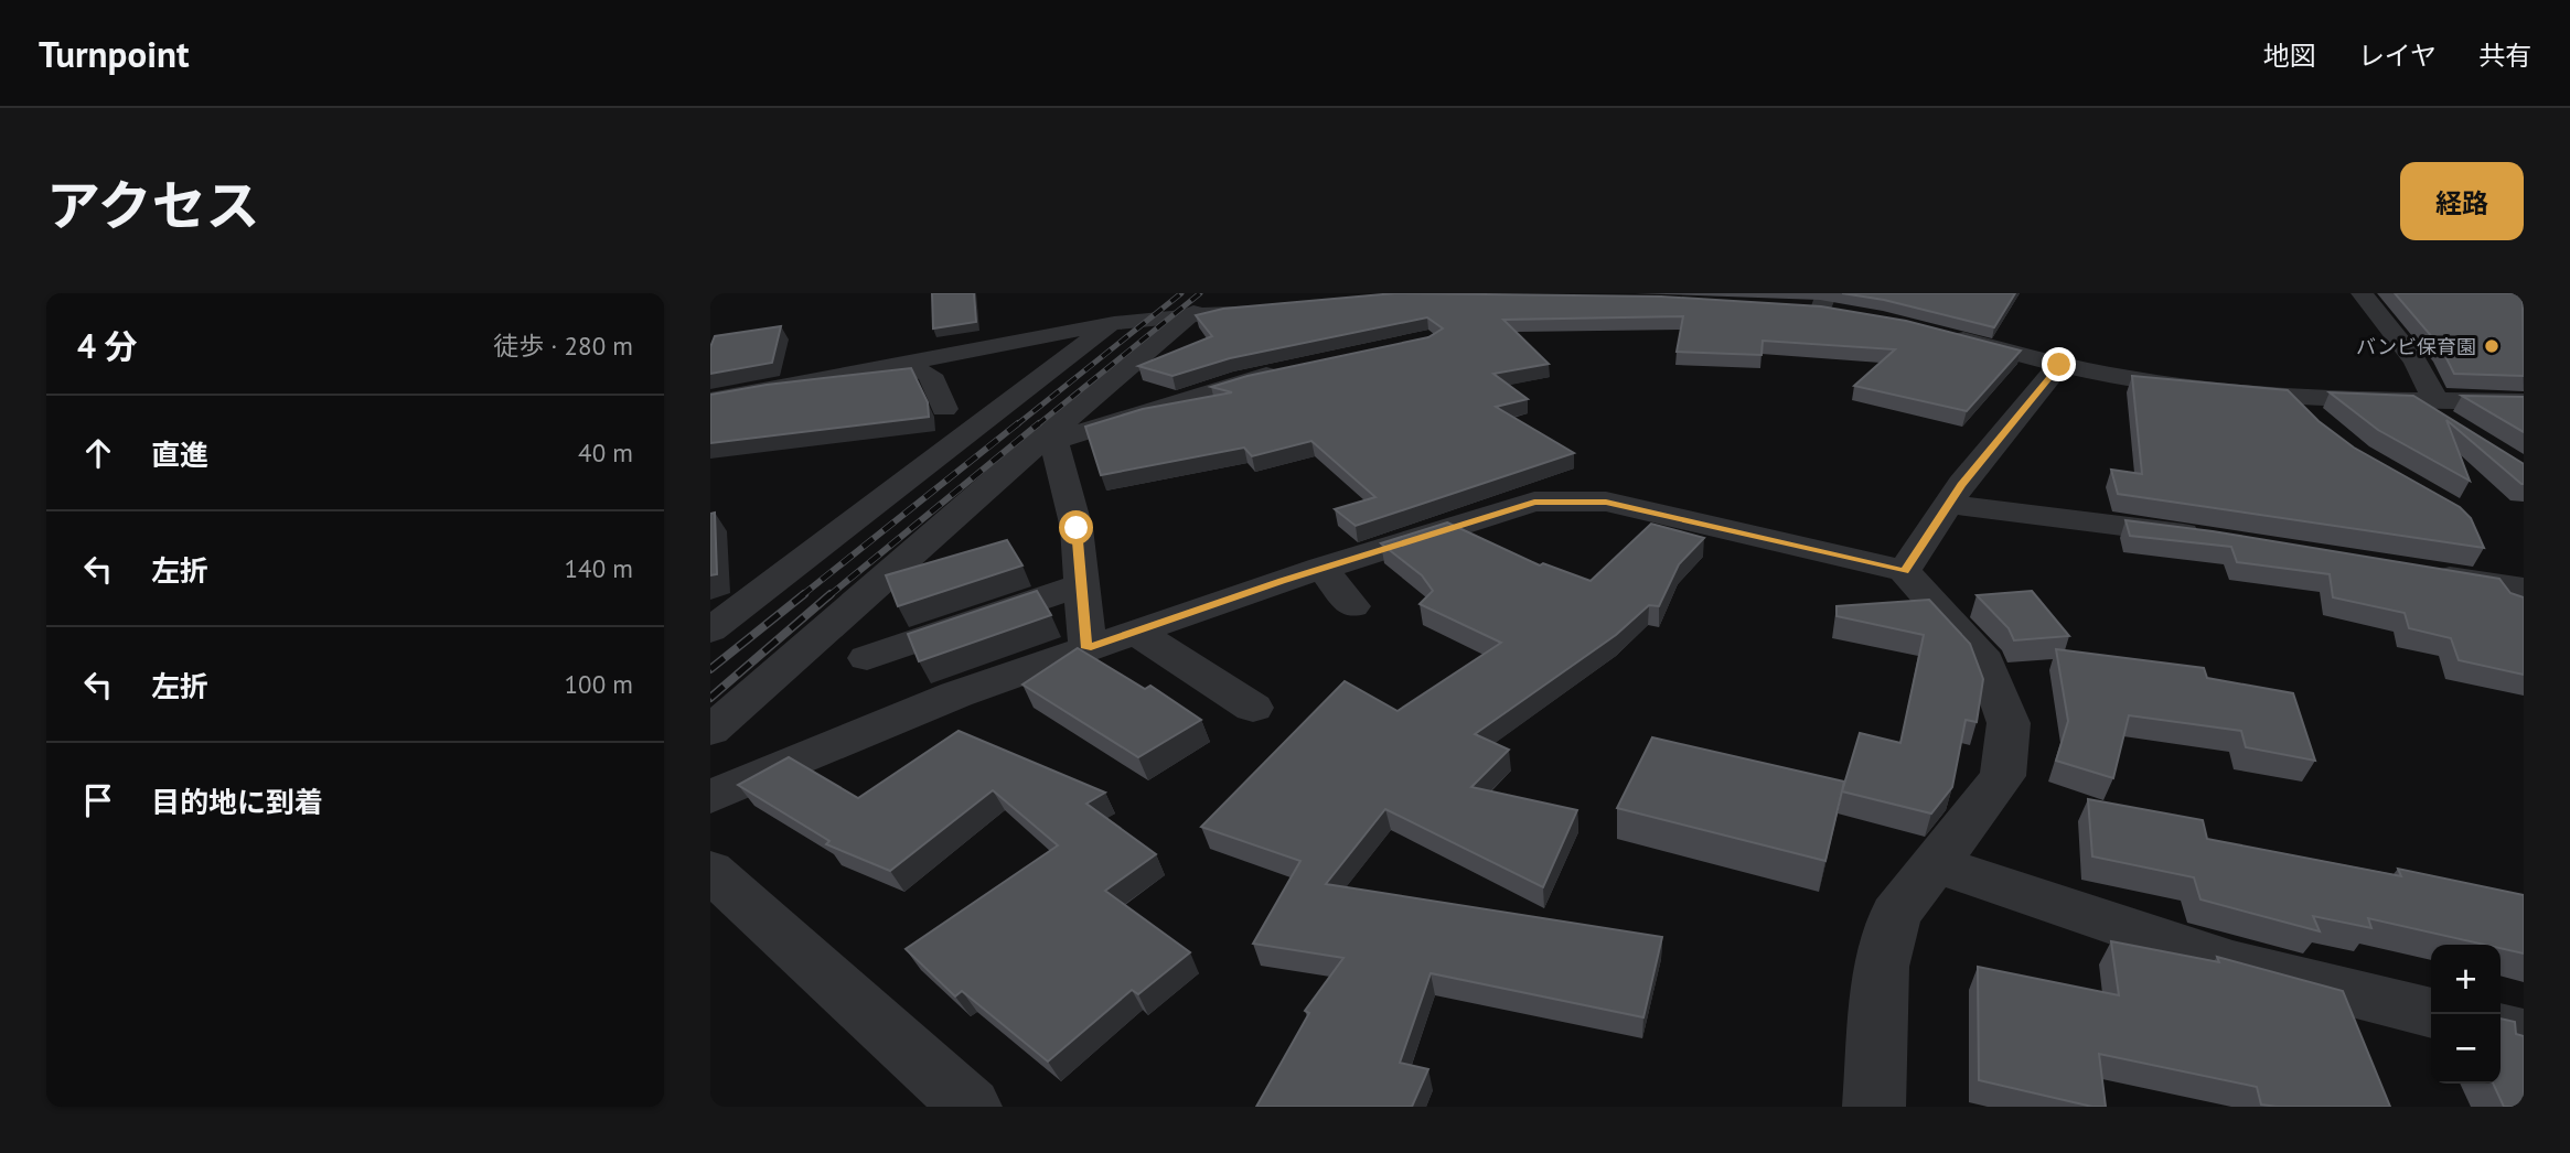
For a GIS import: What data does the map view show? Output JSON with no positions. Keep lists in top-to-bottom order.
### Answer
{
  "places": ["バンビ保育園"],
  "page": {
    "header": "Turnpoint",
    "nav": ["地図", "レイヤ", "共有"],
    "title": "アクセス",
    "buttons": "経路",
    "heading": ["4 分", "徒歩 · 280 m"],
    "list": [
      ["直進", "40 m"],
      ["左折", "140 m"],
      ["左折", "100 m"],
      "目的地に到着"
    ],
    "map_buttons": ["+", "−"]
  }
}
